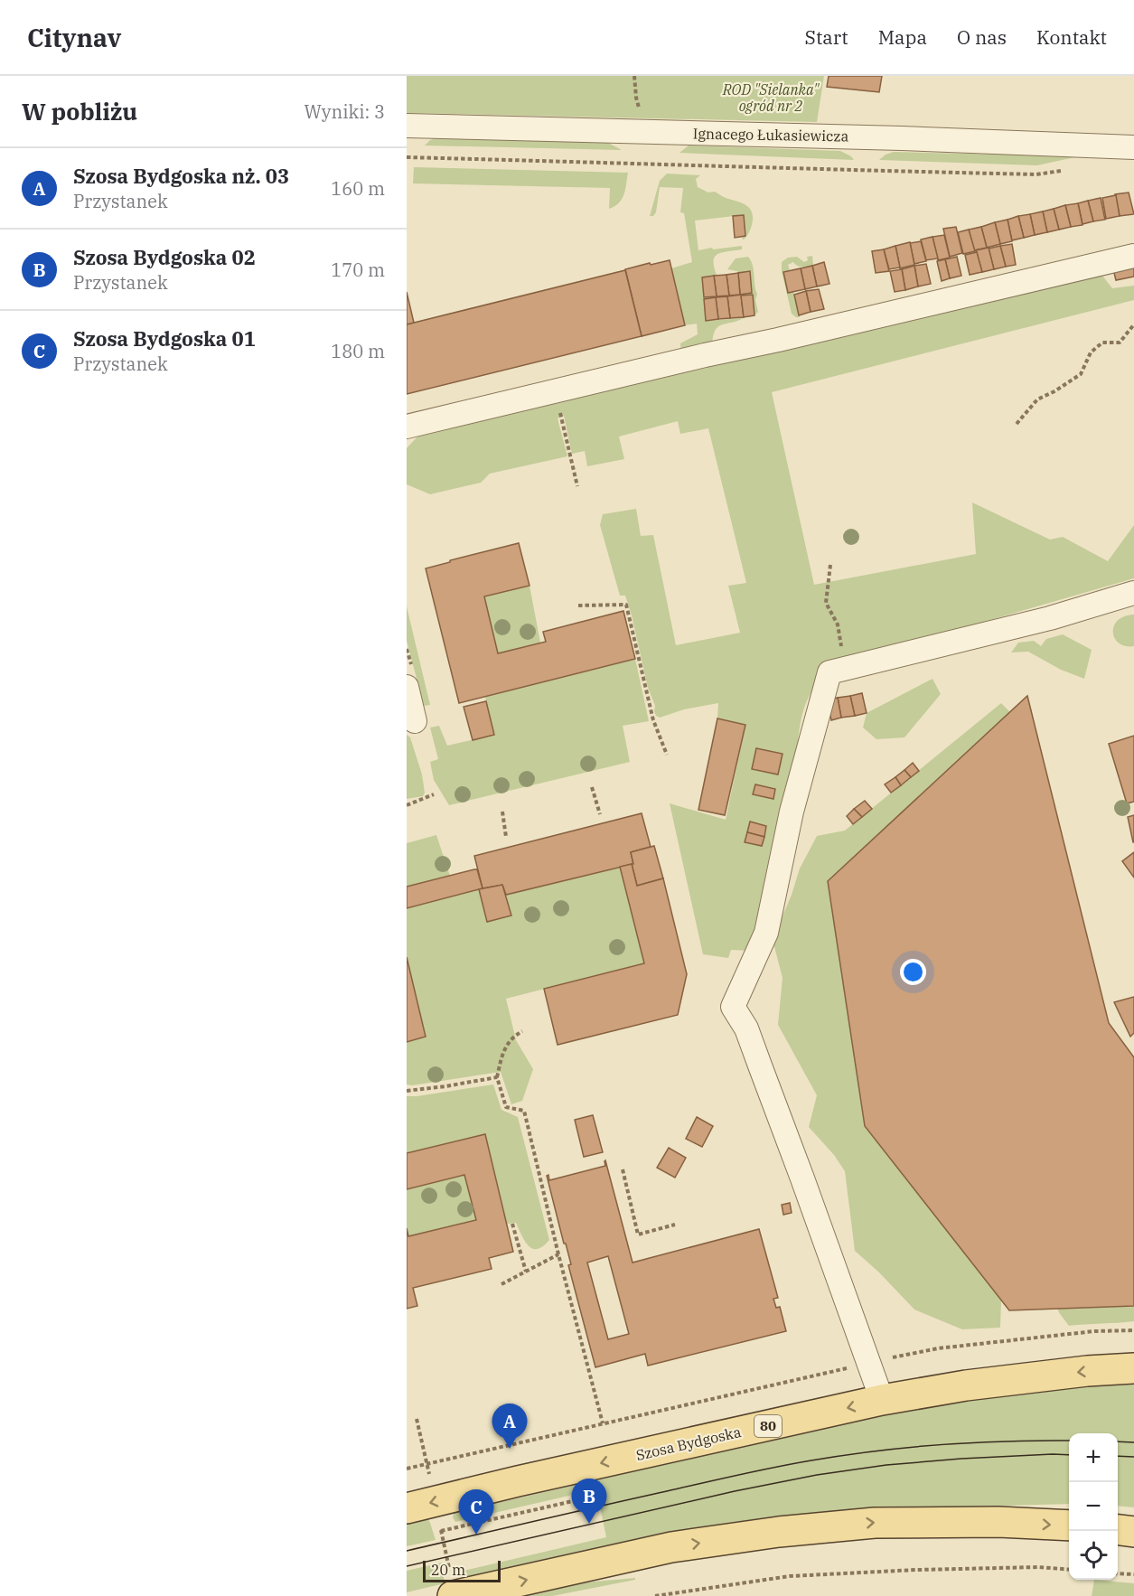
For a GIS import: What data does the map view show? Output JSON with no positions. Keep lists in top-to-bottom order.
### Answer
{
  "streets": {
    "main road": ["80", "Szosa Bydgoska"],
    "street": ["Ignacego Łukasiewicza"]
  },
  "parks": ["ROD \"Sielanka\" ogród nr 2"],
  "scale_bar": "20 m",
  "page": {
    "header": "Citynav",
    "nav": [
      "Start",
      "Mapa",
      "O nas",
      "Kontakt"
    ],
    "heading": ["W pobliżu", "Wyniki: 3"],
    "list": [
      {
        "mark": "A",
        "name": "Szosa Bydgoska nż. 03",
        "note": "Przystanek",
        "value": "160 m"
      },
      {
        "mark": "B",
        "name": "Szosa Bydgoska 02",
        "note": "Przystanek",
        "value": "170 m"
      },
      {
        "mark": "C",
        "name": "Szosa Bydgoska 01",
        "note": "Przystanek",
        "value": "180 m"
      }
    ],
    "pins": ["A", "B", "C"],
    "map_buttons": ["+", "−"],
    "scale": "20 m"
  }
}
